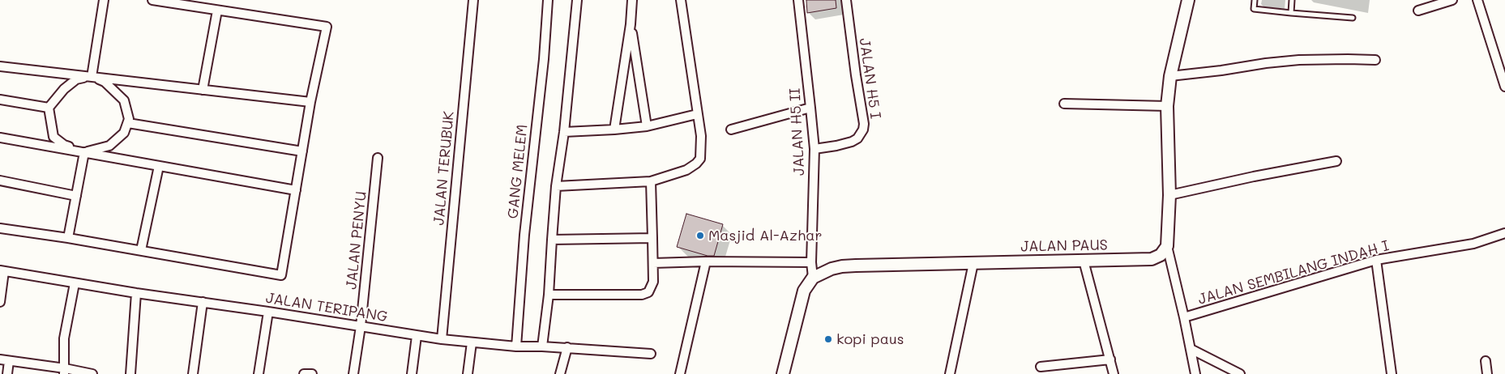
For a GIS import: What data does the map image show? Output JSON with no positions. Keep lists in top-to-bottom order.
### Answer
{
  "streets": {
    "main road": ["JALAN PAUS"],
    "street": [
      "JALAN H5 I",
      "JALAN H5 II",
      "JALAN TERUBUK",
      "GANG MELEM",
      "JALAN PENYU",
      "JALAN SEMBILANG INDAH I",
      "JALAN TERIPANG"
    ]
  },
  "crossings": [
    ["JALAN H5 I", "JALAN H5 II"],
    ["JALAN H5 II", "JALAN PAUS"],
    ["JALAN TERUBUK", "JALAN TERIPANG"],
    ["GANG MELEM", "JALAN TERIPANG"],
    ["JALAN PENYU", "JALAN TERIPANG"]
  ],
  "places": ["Masjid Al-Azhar", "kopi paus"]
}
